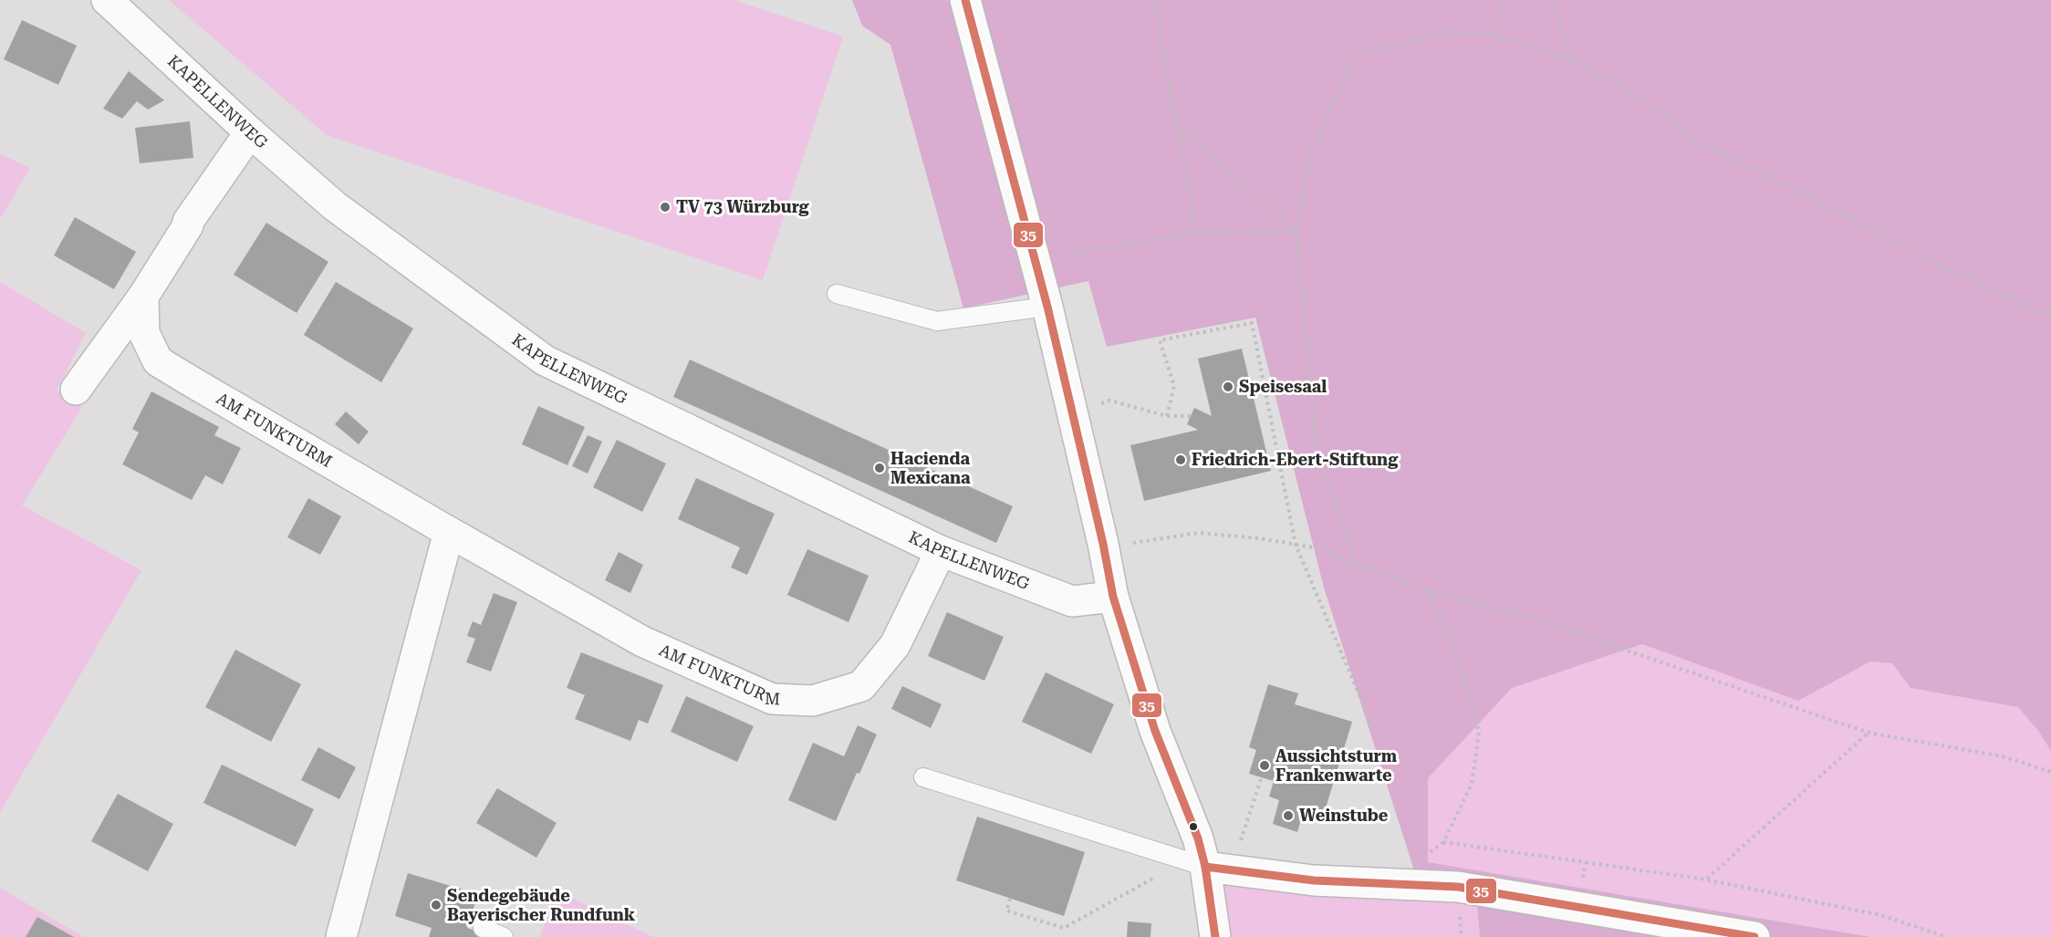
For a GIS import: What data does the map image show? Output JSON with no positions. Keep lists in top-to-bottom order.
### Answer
{
  "streets": {
    "street": ["KAPELLENWEG", "AM FUNKTURM"]
  },
  "crossings": [
    ["KAPELLENWEG", "AM FUNKTURM"]
  ],
  "places": [
    "TV 73 Würzburg",
    "Speisesaal",
    "Friedrich-Ebert-Stiftung",
    "Hacienda Mexicana",
    "Aussichtsturm Frankenwarte",
    "Weinstube",
    "Sendegebäude Bayerischer Rundfunk"
  ],
  "lines": ["transit line 35"]
}
